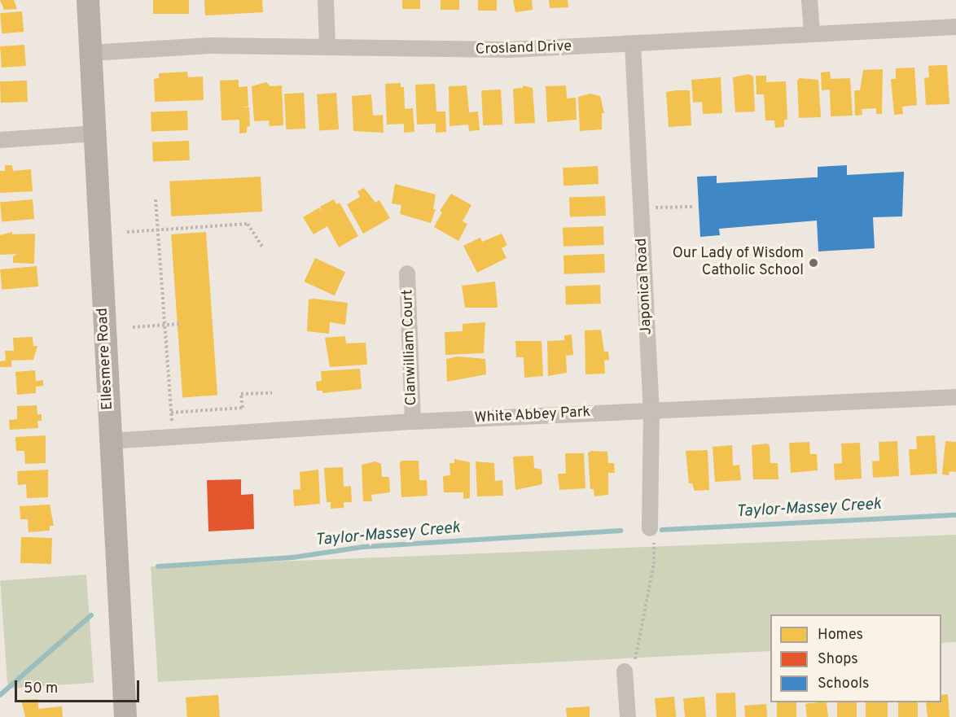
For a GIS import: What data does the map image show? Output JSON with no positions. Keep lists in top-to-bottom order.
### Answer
{
  "streets": {
    "main road": ["Ellesmere Road"],
    "street": [
      "Crosland Drive",
      "Japonica Road",
      "Clanwilliam Court",
      "White Abbey Park"
    ]
  },
  "crossings": [
    ["Crosland Drive", "Japonica Road"],
    ["Crosland Drive", "Ellesmere Road"],
    ["Japonica Road", "White Abbey Park"],
    ["Clanwilliam Court", "White Abbey Park"],
    ["Ellesmere Road", "White Abbey Park"]
  ],
  "water": ["Taylor-Massey Creek"],
  "places": ["Our Lady of Wisdom Catholic School"],
  "legend": ["Homes", "Shops", "Schools"],
  "scale_bar": "50 m"
}
